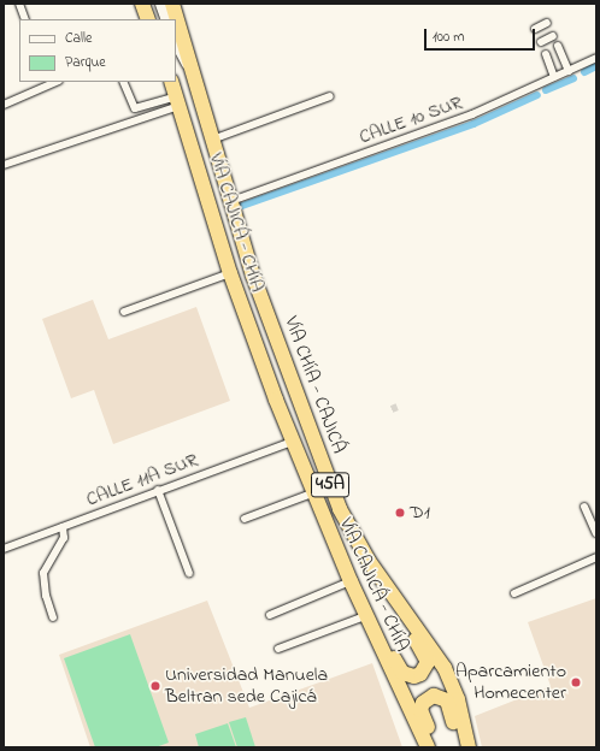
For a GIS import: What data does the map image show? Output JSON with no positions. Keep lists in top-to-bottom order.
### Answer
{
  "streets": {
    "highway": ["VÍA CAJICÁ - CHÍA", "VÍA CHÍA - CAJICÁ", "45A"],
    "street": ["CALLE 10 SUR", "CALLE 11A SUR"]
  },
  "crossings": [
    ["CALLE 10 SUR", "VÍA CHÍA - CAJICÁ"],
    ["VÍA CAJICÁ - CHÍA", "CALLE 11A SUR"],
    ["VÍA CHÍA - CAJICÁ", "45A"]
  ],
  "places": ["D1", "Aparcamiento Homecenter", "Universidad Manuela Beltran sede Cajicá"],
  "legend": ["Calle", "Parque"],
  "scale_bar": "100 m"
}
